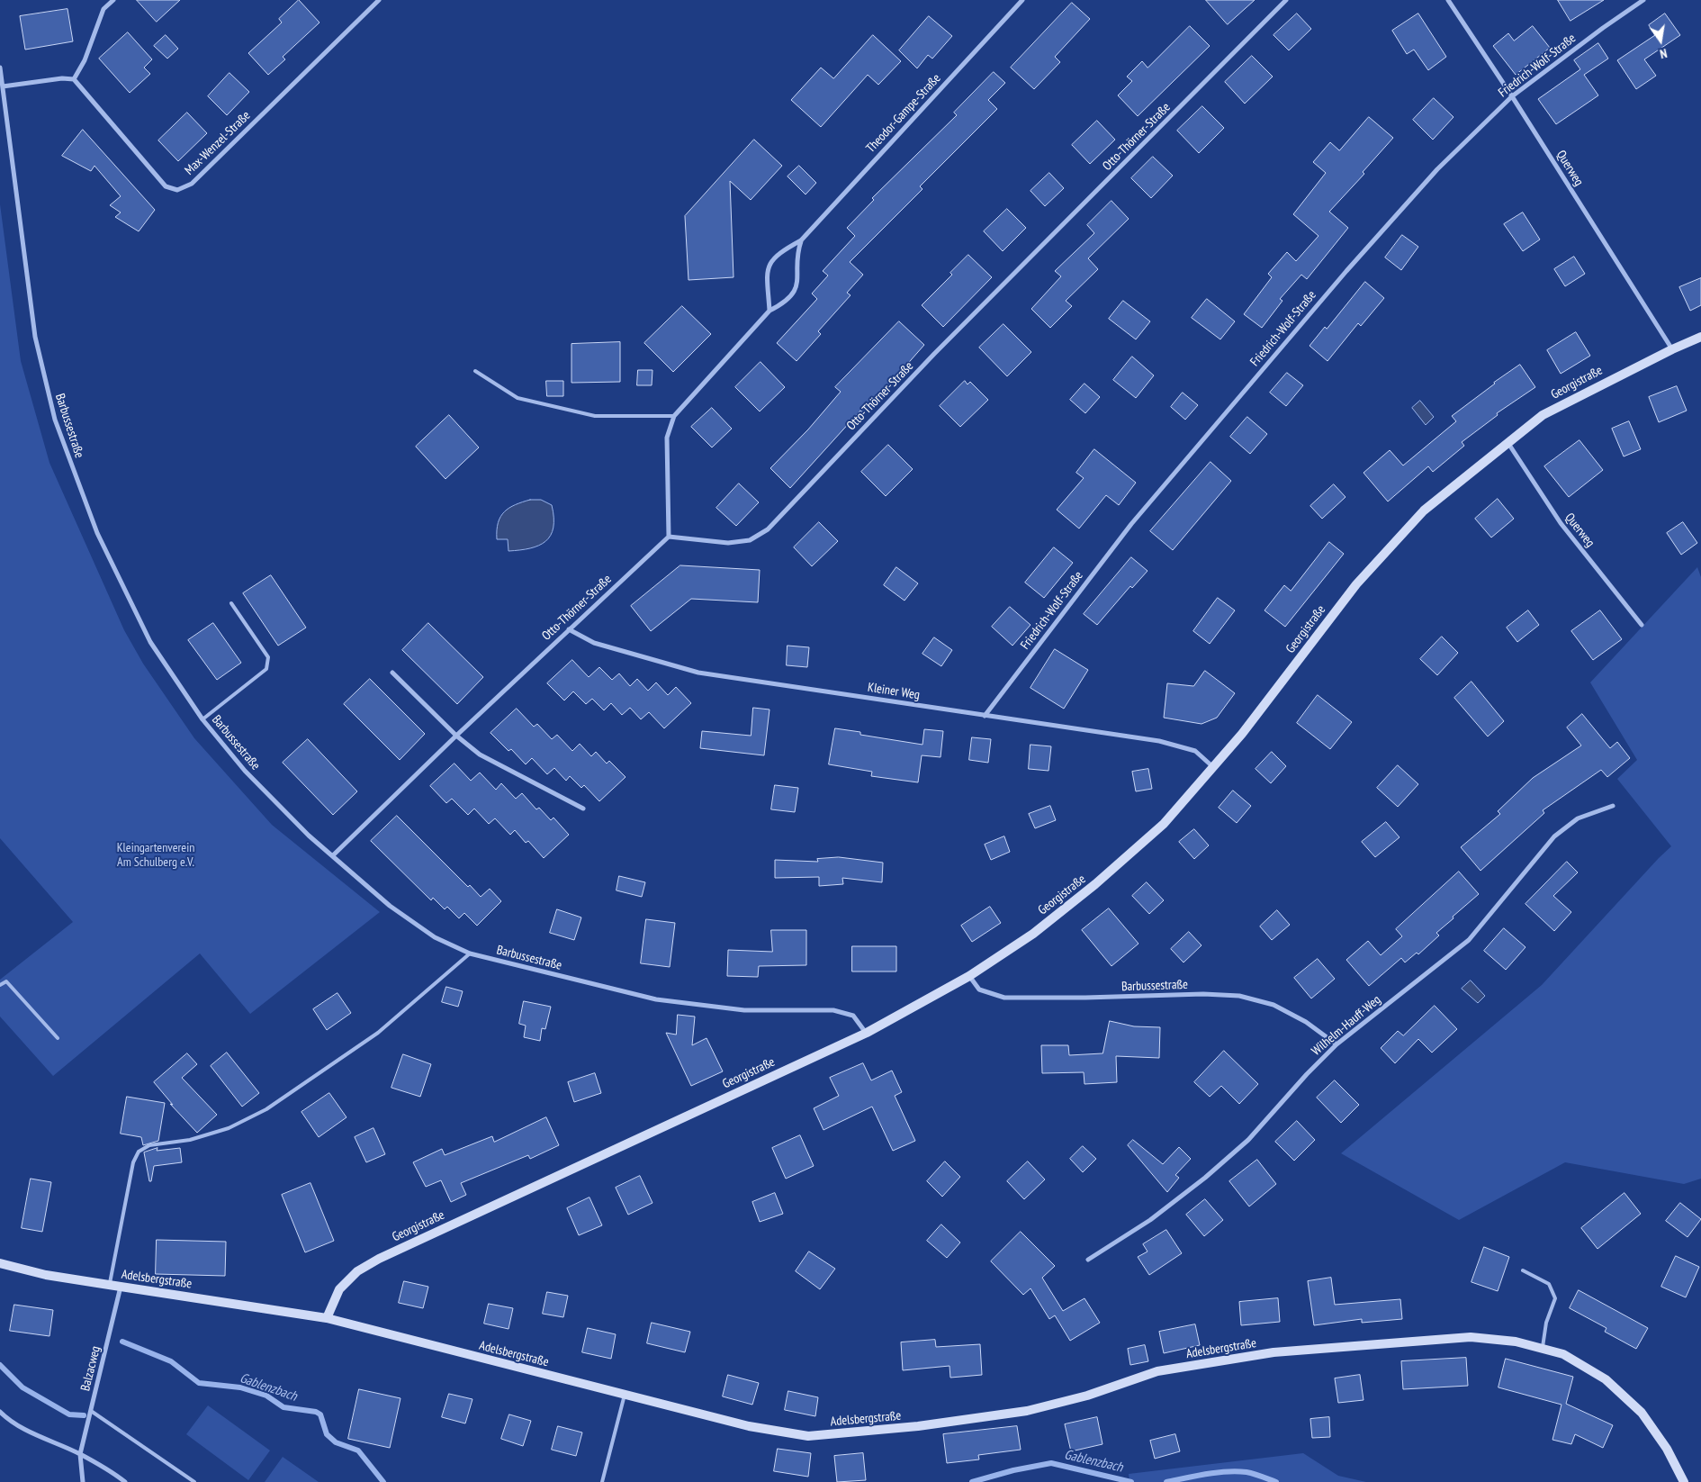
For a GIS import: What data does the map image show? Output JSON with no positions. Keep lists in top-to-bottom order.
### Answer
{
  "streets": {
    "street": [
      "Friedrich-Wolf-Straße",
      "Theodor-Gampe-Straße",
      "Otto-Thörner-Straße",
      "Max-Wenzel-Straße",
      "Querweg",
      "Georgistraße",
      "Barbussestraße",
      "Kleiner Weg",
      "Wilhelm-Hauff-Weg",
      "Adelsbergstraße",
      "Balzacweg"
    ]
  },
  "crossings": [
    ["Friedrich-Wolf-Straße", "Querweg"],
    ["Friedrich-Wolf-Straße", "Kleiner Weg"],
    ["Otto-Thörner-Straße", "Barbussestraße"],
    ["Otto-Thörner-Straße", "Kleiner Weg"],
    ["Querweg", "Georgistraße"],
    ["Georgistraße", "Barbussestraße"],
    ["Georgistraße", "Kleiner Weg"],
    ["Georgistraße", "Adelsbergstraße"],
    ["Barbussestraße", "Wilhelm-Hauff-Weg"],
    ["Adelsbergstraße", "Balzacweg"]
  ],
  "water": ["Gablenzbach"],
  "parks": ["Kleingartenverein Am Schulberg e.V."],
  "north": "bottom"
}
